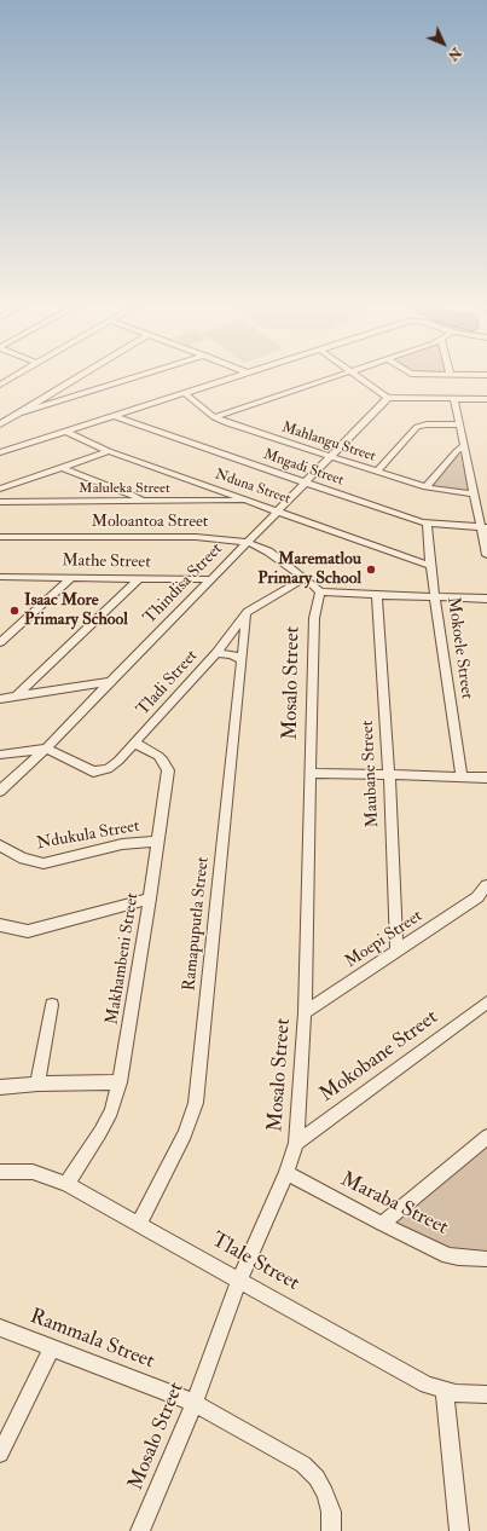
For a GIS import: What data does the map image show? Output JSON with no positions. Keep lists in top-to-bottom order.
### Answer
{
  "streets": {
    "street": [
      "Mahlangu Street",
      "Mngadi Street",
      "Nduna Street",
      "Maluleka Street",
      "Moloantoa Street",
      "Mathe Street",
      "Thindisa Street",
      "Mokoele Street",
      "Tladi Street",
      "Mosalo Street",
      "Maubane Street",
      "Ndukula Street",
      "Ramapuputla Street",
      "Moepi Street",
      "Makhambeni Street",
      "Mokobane Street",
      "Maraba Street",
      "Tlale Street",
      "Rammala Street"
    ]
  },
  "crossings": [
    ["Mahlangu Street", "Thindisa Street"],
    ["Mngadi Street", "Thindisa Street"],
    ["Mngadi Street", "Mokoele Street"],
    ["Nduna Street", "Maluleka Street"],
    ["Nduna Street", "Thindisa Street"],
    ["Nduna Street", "Mokoele Street"],
    ["Moloantoa Street", "Thindisa Street"],
    ["Moloantoa Street", "Tladi Street"],
    ["Moloantoa Street", "Mosalo Street"],
    ["Mathe Street", "Thindisa Street"],
    ["Thindisa Street", "Tladi Street"],
    ["Tladi Street", "Ramapuputla Street"],
    ["Tladi Street", "Makhambeni Street"],
    ["Mosalo Street", "Moepi Street"],
    ["Mosalo Street", "Mokobane Street"],
    ["Mosalo Street", "Maraba Street"],
    ["Mosalo Street", "Tlale Street"],
    ["Mosalo Street", "Rammala Street"],
    ["Maubane Street", "Moepi Street"],
    ["Ndukula Street", "Makhambeni Street"],
    ["Ramapuputla Street", "Tlale Street"],
    ["Makhambeni Street", "Tlale Street"]
  ],
  "places": ["Marematlou Primary School", "Isaac More Primary School"],
  "north": "bottom right"
}
